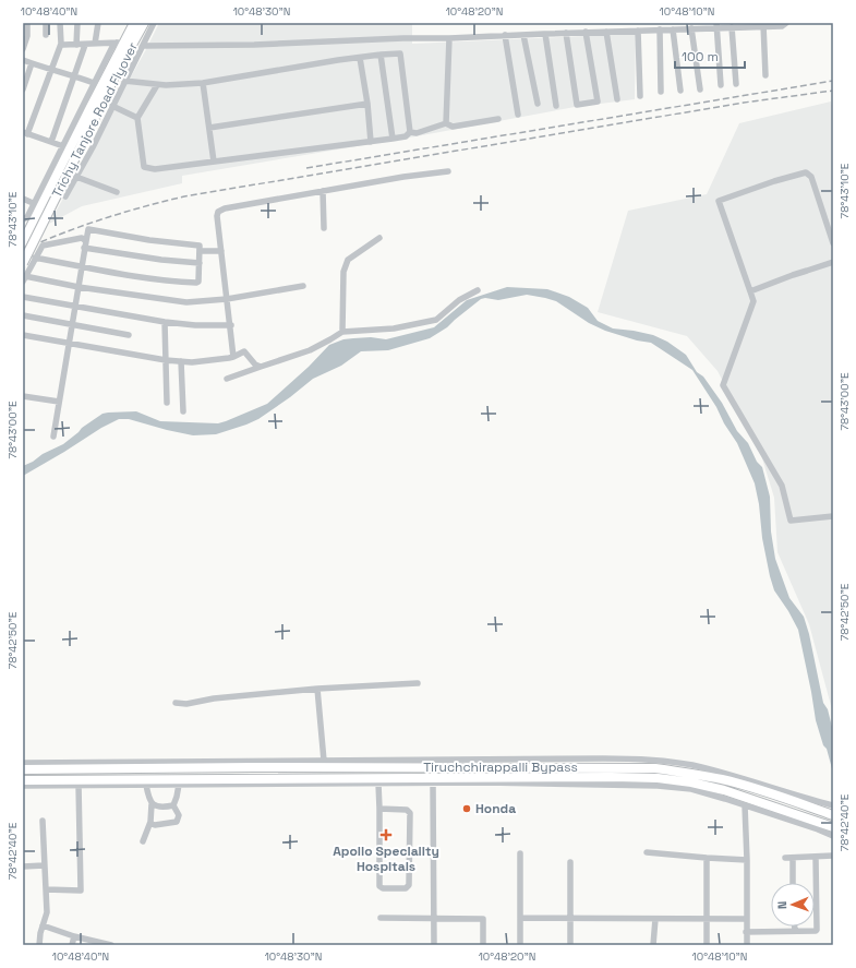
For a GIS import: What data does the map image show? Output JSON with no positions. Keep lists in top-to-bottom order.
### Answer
{
  "streets": {
    "highway": ["Trichy Tanjore Road Flyover", "Tiruchchirappalli Bypass"]
  },
  "places": {
    "other": ["Honda"],
    "health": ["Apollo Speciality Hospitals"]
  },
  "scale_bar": "100 m",
  "north": "left",
  "coordinates": [
    "10°48'40\"N",
    "10°48'30\"N",
    "10°48'20\"N",
    "10°48'10\"N",
    "78°43'10\"E",
    "78°43'00\"E",
    "78°42'50\"E",
    "78°42'40\"E"
  ]
}
